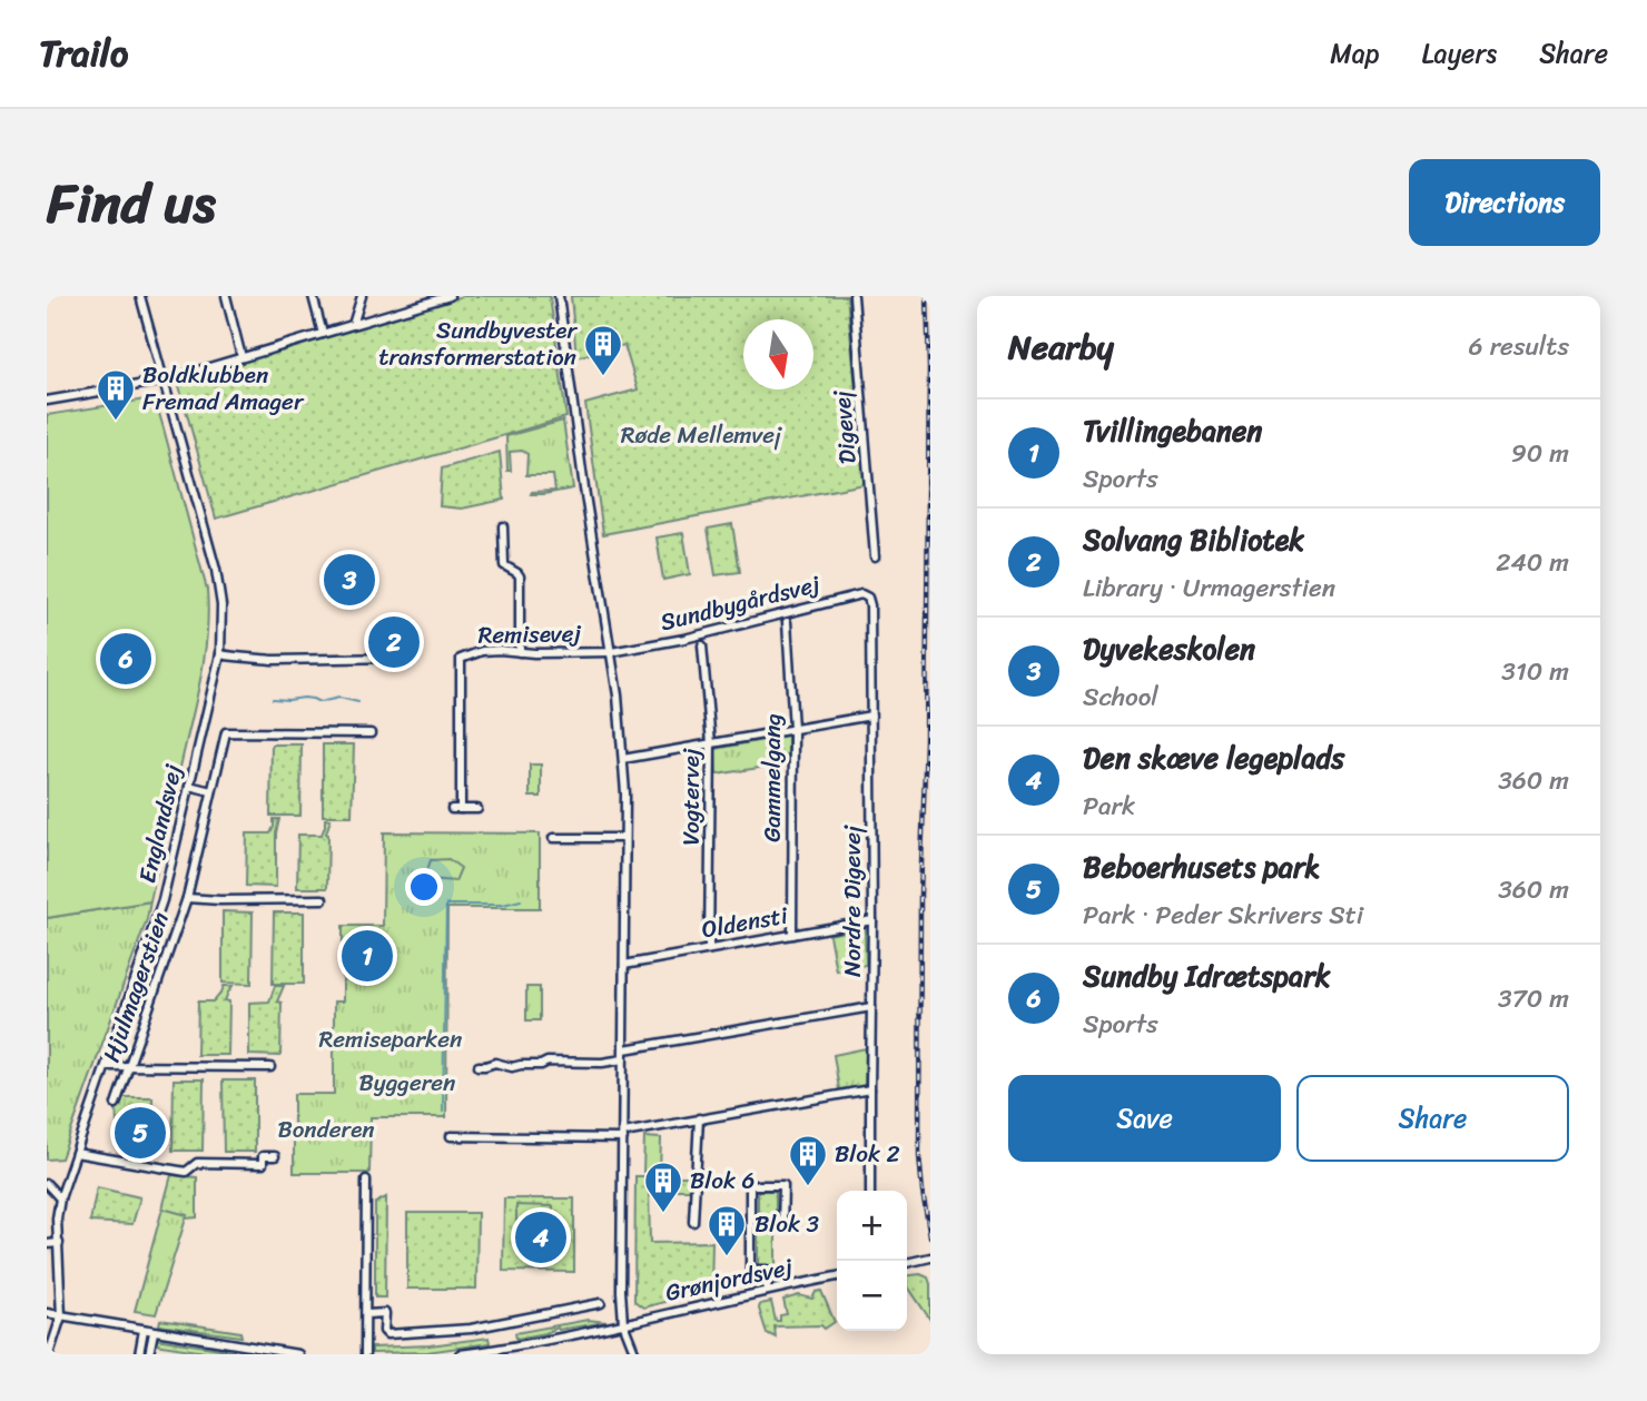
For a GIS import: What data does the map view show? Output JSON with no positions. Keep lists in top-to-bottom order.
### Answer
{
  "streets": {
    "street": [
      "Digevej",
      "Sundbygårdsvej",
      "Remisevej",
      "Gammelgang",
      "Vogtervej",
      "Englandsvej",
      "Nordre Digevej",
      "Oldensti",
      "Hjulmagerstien",
      "Grønjordsvej"
    ]
  },
  "crossings": [
    ["Sundbygårdsvej", "Remisevej"],
    ["Sundbygårdsvej", "Nordre Digevej"],
    ["Gammelgang", "Oldensti"],
    ["Vogtervej", "Oldensti"],
    ["Nordre Digevej", "Oldensti"]
  ],
  "parks": [
    "Røde Mellemvej",
    "Remiseparken",
    "Byggeren",
    "Bonderen"
  ],
  "places": {
    "building": [
      "Sundbyvester transformerstation",
      "Boldklubben Fremad Amager",
      "Blok 2",
      "Blok 6",
      "Blok 3"
    ]
  },
  "north": "bottom",
  "page": {
    "header": "Trailo",
    "nav": ["Map", "Layers", "Share"],
    "title": "Find us",
    "buttons": [
      "Directions",
      ["Save", "Share"]
    ],
    "heading": ["Nearby", "6 results"],
    "list": [
      {
        "mark": "1",
        "name": "Tvillingebanen",
        "note": "Sports",
        "value": "90 m"
      },
      {
        "mark": "2",
        "name": "Solvang Bibliotek",
        "note": "Library · Urmagerstien",
        "value": "240 m"
      },
      {
        "mark": "3",
        "name": "Dyvekeskolen",
        "note": "School",
        "value": "310 m"
      },
      {
        "mark": "4",
        "name": "Den skæve legeplads",
        "note": "Park",
        "value": "360 m"
      },
      {
        "mark": "5",
        "name": "Beboerhusets park",
        "note": "Park · Peder Skrivers Sti",
        "value": "360 m"
      },
      {
        "mark": "6",
        "name": "Sundby Idrætspark",
        "note": "Sports",
        "value": "370 m"
      }
    ],
    "pins": [
      "3",
      "2",
      "6",
      "1",
      "5",
      "4"
    ],
    "map_buttons": ["+", "−"]
  }
}
